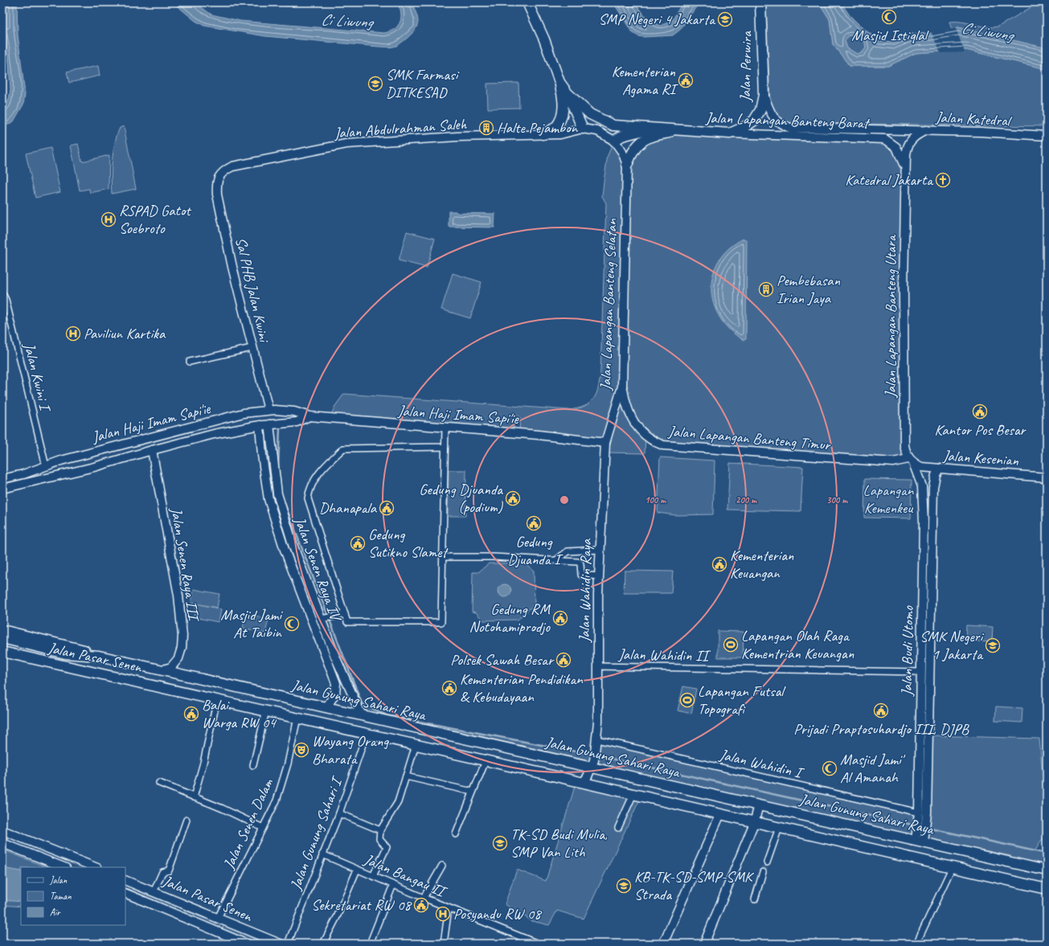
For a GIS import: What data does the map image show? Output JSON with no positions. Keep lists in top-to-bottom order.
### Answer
{
  "streets": {
    "main road": [
      "Jalan Perwira",
      "Jalan Lapangan Banteng Barat",
      "Jalan Pasar Senen",
      "Jalan Gunung Sahari Raya"
    ],
    "street": [
      "Jalan Katedral",
      "Jalan Abdulrahman Saleh",
      "Sal PHB Jalan Kwini",
      "Jalan Lapangan Banteng Selatan",
      "Jalan Lapangan Banteng Utara",
      "Jalan Kwini I",
      "Jalan Haji Imam Sapi'ie",
      "Jalan Lapangan Banteng Timur",
      "Jalan Kesenian",
      "Jalan Senen Raya III",
      "Jalan Senen Raya IV",
      "Jalan Wahidin Raya",
      "Jalan Budi Utomo",
      "Jalan Wahidin II",
      "Jalan Wahidin I",
      "Jalan Senen Dalam",
      "Jalan Gunung Sahari I",
      "Jalan Bangau II"
    ]
  },
  "crossings": [
    ["Jalan Perwira", "Jalan Lapangan Banteng Barat"],
    ["Jalan Katedral", "Jalan Lapangan Banteng Barat"],
    ["Jalan Katedral", "Jalan Lapangan Banteng Utara"],
    ["Jalan Lapangan Banteng Barat", "Jalan Lapangan Banteng Utara"],
    ["Jalan Abdulrahman Saleh", "Sal PHB Jalan Kwini"],
    ["Jalan Abdulrahman Saleh", "Jalan Lapangan Banteng Selatan"],
    ["Sal PHB Jalan Kwini", "Jalan Haji Imam Sapi'ie"],
    ["Jalan Lapangan Banteng Selatan", "Jalan Haji Imam Sapi'ie"],
    ["Jalan Lapangan Banteng Selatan", "Jalan Lapangan Banteng Timur"],
    ["Jalan Lapangan Banteng Selatan", "Jalan Wahidin Raya"],
    ["Jalan Lapangan Banteng Utara", "Jalan Lapangan Banteng Timur"],
    ["Jalan Lapangan Banteng Utara", "Jalan Kesenian"],
    ["Jalan Lapangan Banteng Utara", "Jalan Budi Utomo"],
    ["Jalan Kwini I", "Jalan Haji Imam Sapi'ie"],
    ["Jalan Haji Imam Sapi'ie", "Jalan Senen Raya III"],
    ["Jalan Haji Imam Sapi'ie", "Jalan Senen Raya IV"],
    ["Jalan Haji Imam Sapi'ie", "Jalan Wahidin Raya"],
    ["Jalan Lapangan Banteng Timur", "Jalan Kesenian"],
    ["Jalan Lapangan Banteng Timur", "Jalan Budi Utomo"],
    ["Jalan Kesenian", "Jalan Budi Utomo"],
    ["Jalan Senen Raya III", "Jalan Pasar Senen"],
    ["Jalan Senen Raya IV", "Jalan Gunung Sahari Raya"],
    ["Jalan Wahidin Raya", "Jalan Wahidin II"],
    ["Jalan Wahidin Raya", "Jalan Gunung Sahari Raya"],
    ["Jalan Wahidin Raya", "Jalan Wahidin I"],
    ["Jalan Budi Utomo", "Jalan Wahidin II"],
    ["Jalan Budi Utomo", "Jalan Gunung Sahari Raya"],
    ["Jalan Budi Utomo", "Jalan Wahidin I"],
    ["Jalan Pasar Senen", "Jalan Gunung Sahari Raya"],
    ["Jalan Pasar Senen", "Jalan Senen Dalam"],
    ["Jalan Gunung Sahari Raya", "Jalan Senen Dalam"],
    ["Jalan Gunung Sahari Raya", "Jalan Gunung Sahari I"],
    ["Jalan Gunung Sahari I", "Jalan Bangau II"]
  ],
  "water": ["Ci Liwung"],
  "parks": ["Lapangan Kemenkeu"],
  "places": {
    "mosque": ["Masjid Istiqlal", "Masjid Jami At Taibin", "Masjid Jami' Al Amanah"],
    "school or university": [
      "SMP Negeri 4 Jakarta",
      "SMK Farmasi DITKESAD",
      "SMK Negeri 1 Jakarta",
      "TK-SD Budi Mulia, SMP Van Lith",
      "KB-TK-SD-SMP-SMK Strada"
    ],
    "public building": [
      "Kementerian Agama RI",
      "Kantor Pos Besar",
      "Gedung Djuanda (podium)",
      "Dhanapala",
      "Gedung Djuanda I",
      "Gedung Sutikno Slamet",
      "Kementerian Keuangan",
      "Gedung RM Notohamiprodjo",
      "Polsek Sawah Besar",
      "Kementerian Pendidikan & Kebudayaan",
      "Prijadi Praptosuhardjo III, DJPB",
      "Balai Warga RW 04",
      "Sekretariat RW 08"
    ],
    "building": ["Halte Pejambon", "Pembebasan Irian Jaya"],
    "church": ["Katedral Jakarta"],
    "hospital": ["RSPAD Gatot Soebroto", "Paviliun Kartika", "Posyandu RW 08"],
    "sports": ["Lapangan Olah Raga Kementrian Keuangan", "Lapangan Futsal Topografi"],
    "theatre": ["Wayang Orang Bharata"]
  },
  "legend": ["Jalan", "Taman", "Air"],
  "rings": ["100 m", "200 m", "300 m"]
}
